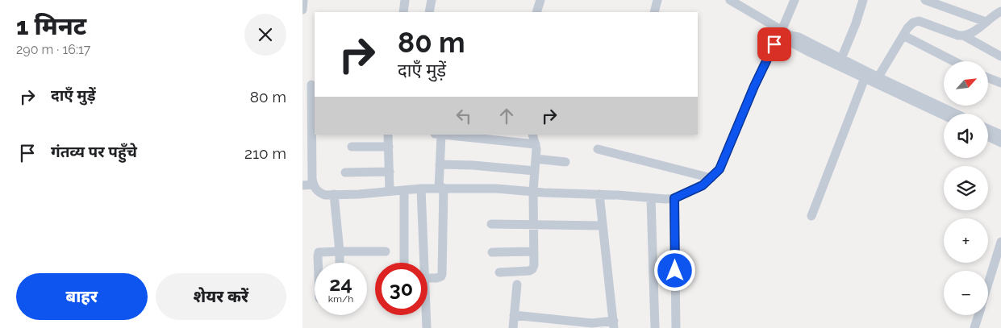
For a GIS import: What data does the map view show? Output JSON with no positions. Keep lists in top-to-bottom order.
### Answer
{
  "north": "top right",
  "page": {
    "heading": ["1 मिनट", "290 m · 16:17"],
    "turn": ["80 m", "दाएँ मुड़ें"],
    "map_buttons": ["+", "−"],
    "list": [
      {
        "name": "दाएँ मुड़ें",
        "value": "80 m"
      },
      {
        "name": "गंतव्य पर पहुँचे",
        "value": "210 m"
      }
    ],
    "speed": "24 km/h",
    "limit": "30",
    "buttons": ["बाहर", "शेयर करें"]
  }
}
